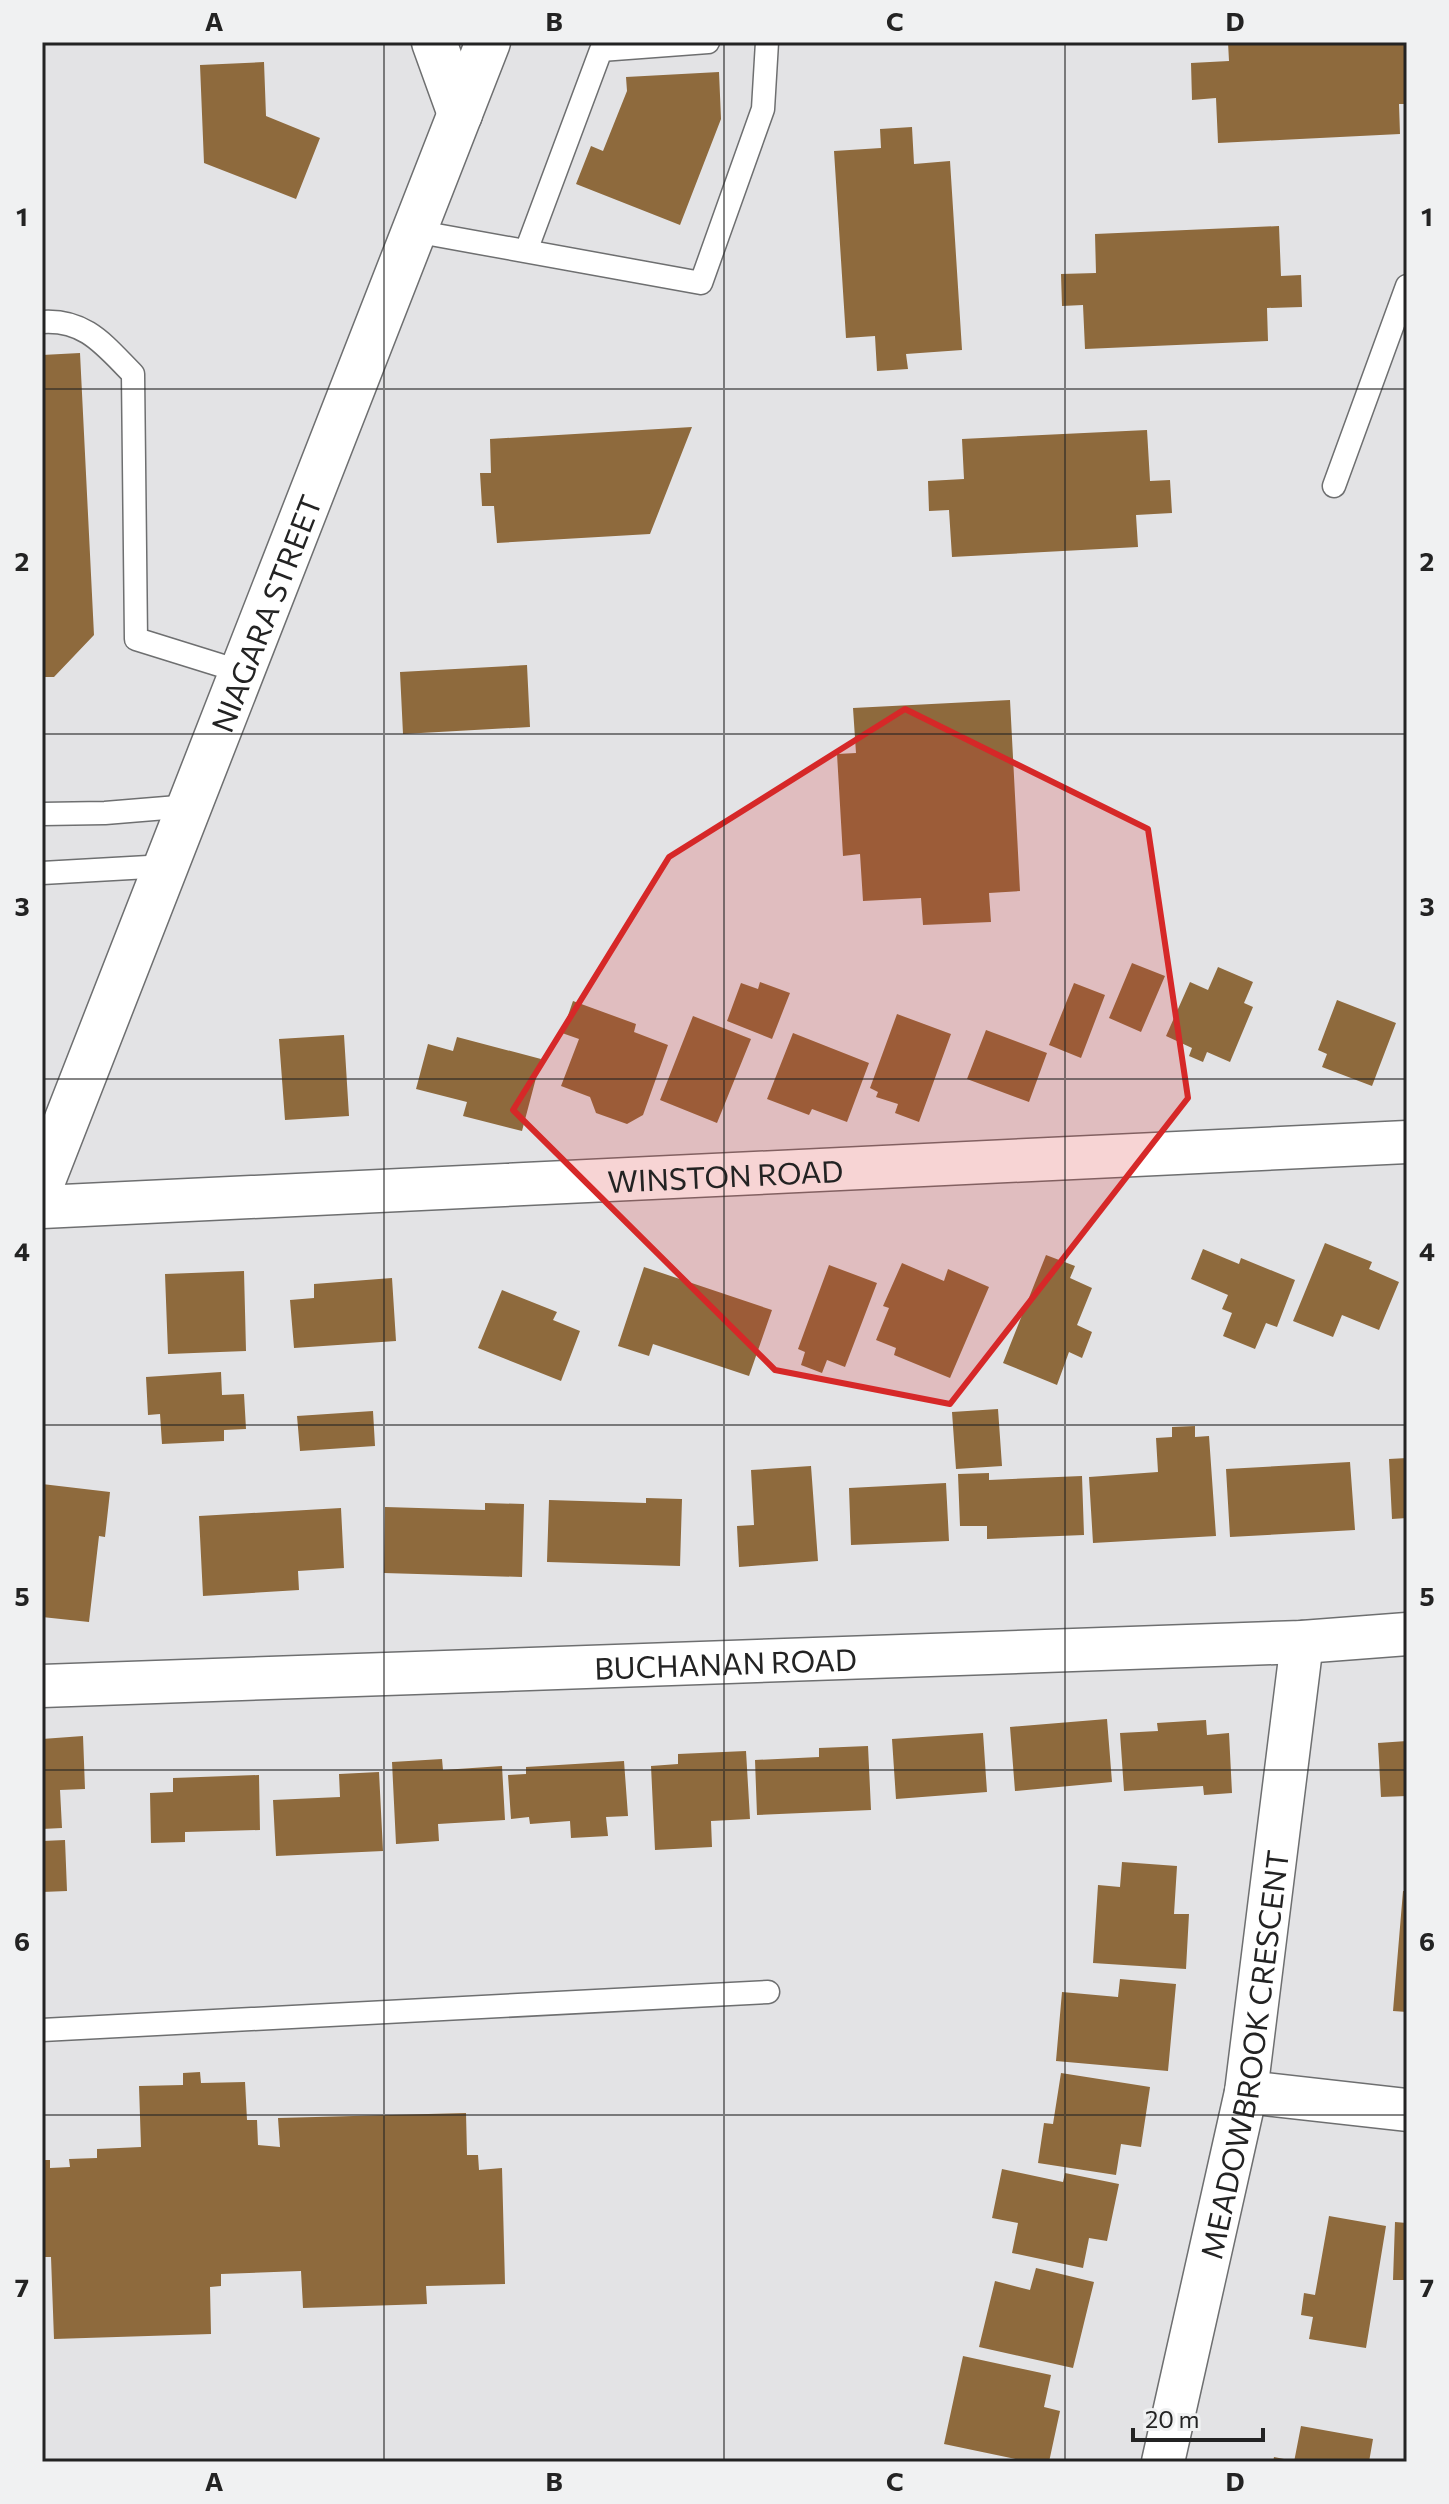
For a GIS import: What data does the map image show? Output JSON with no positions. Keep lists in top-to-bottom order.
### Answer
{
  "streets": {
    "main road": ["NIAGARA STREET"],
    "street": ["WINSTON ROAD", "BUCHANAN ROAD", "MEADOWBROOK CRESCENT"]
  },
  "crossings": [
    ["BUCHANAN ROAD", "MEADOWBROOK CRESCENT"]
  ],
  "scale_bar": "20 m",
  "grid": {
    "columns": [
      "A",
      "B",
      "C",
      "D"
    ],
    "rows": [
      "1",
      "2",
      "3",
      "4",
      "5",
      "6",
      "7"
    ]
  }
}
